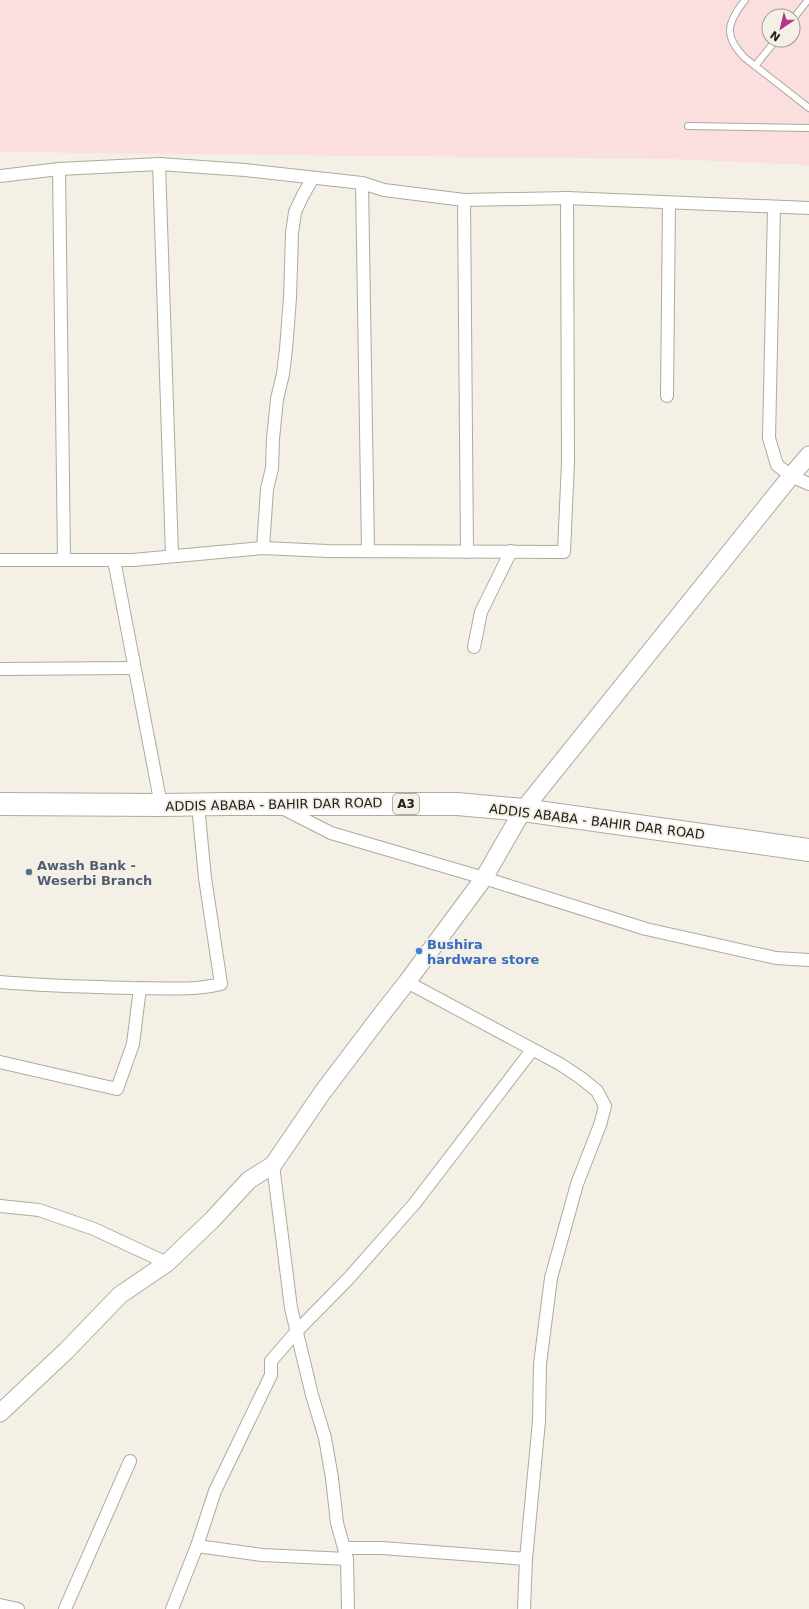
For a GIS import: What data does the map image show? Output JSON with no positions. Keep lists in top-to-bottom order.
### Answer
{
  "streets": {
    "highway": ["ADDIS ABABA - BAHIR DAR ROAD", "A3"]
  },
  "places": ["Awash Bank - Weserbi Branch", "Bushira hardware store"],
  "north": "bottom left"
}
